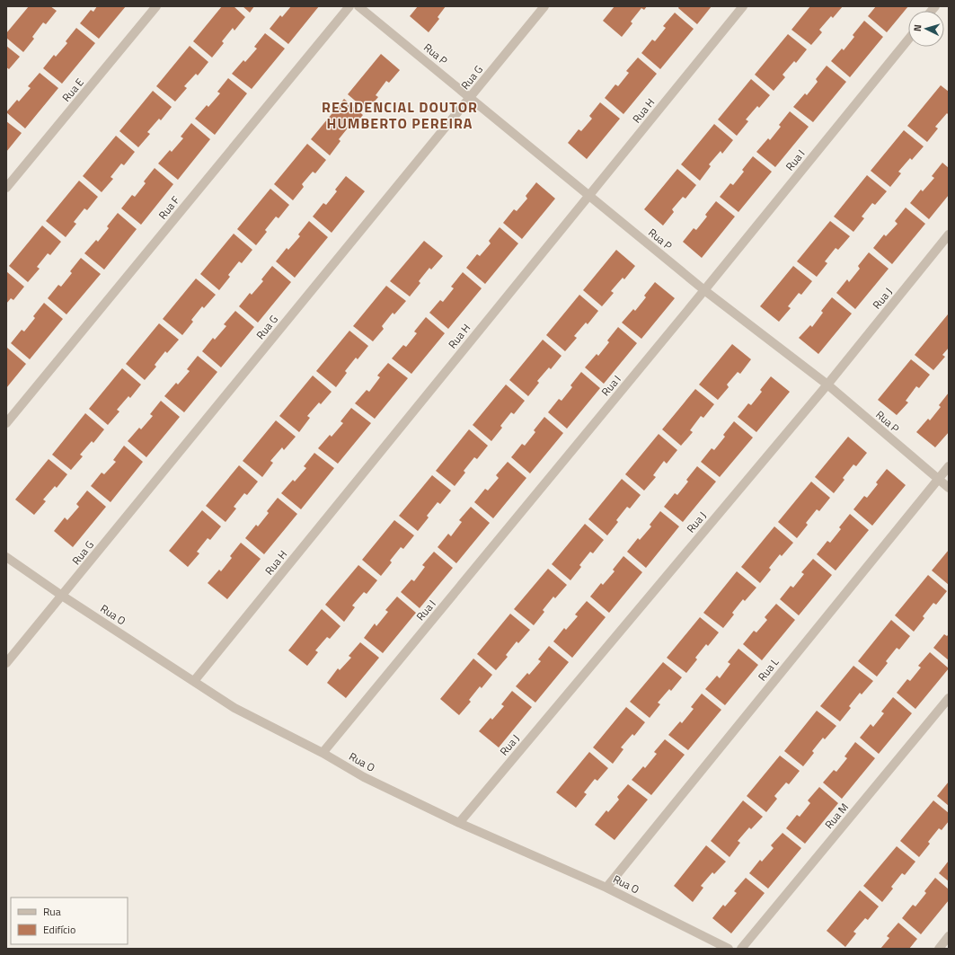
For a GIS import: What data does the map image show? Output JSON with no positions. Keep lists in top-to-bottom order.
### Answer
{
  "streets": {
    "street": [
      "Rua P",
      "Rua G",
      "Rua E",
      "Rua H",
      "Rua I",
      "Rua F",
      "Rua J",
      "Rua O",
      "Rua L",
      "Rua M"
    ]
  },
  "crossings": [
    ["Rua P", "Rua G"],
    ["Rua P", "Rua H"],
    ["Rua P", "Rua I"],
    ["Rua P", "Rua J"],
    ["Rua P", "Rua L"],
    ["Rua G", "Rua O"],
    ["Rua H", "Rua O"],
    ["Rua I", "Rua O"],
    ["Rua J", "Rua O"],
    ["Rua O", "Rua L"]
  ],
  "districts": ["RESIDENCIAL DOUTOR HUMBERTO PEREIRA"],
  "legend": ["Rua", "Edifício"],
  "north": "left"
}
